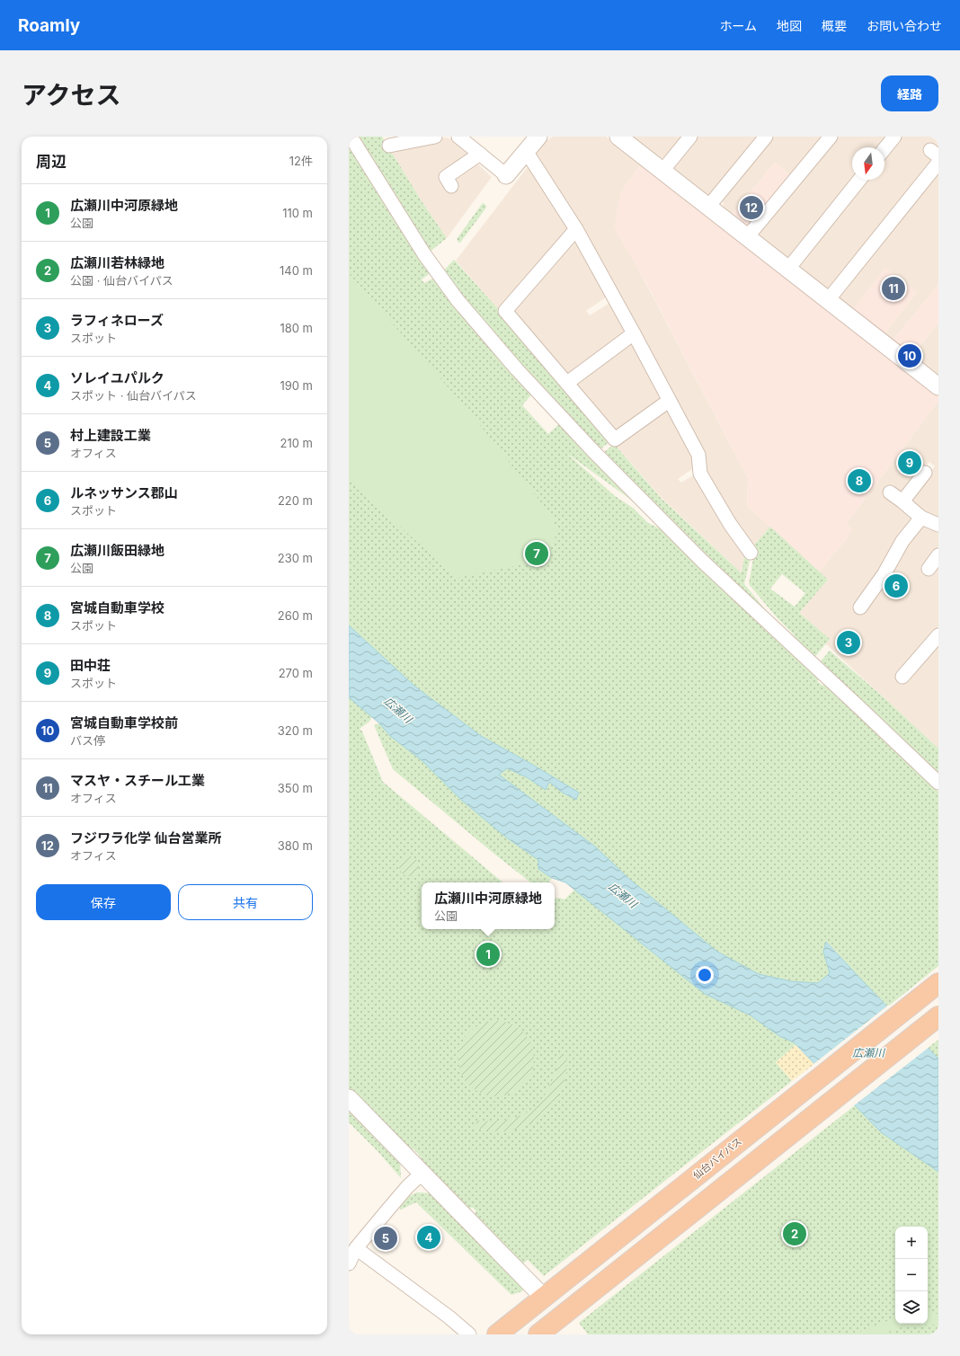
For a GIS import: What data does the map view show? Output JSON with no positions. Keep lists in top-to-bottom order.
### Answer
{
  "streets": {
    "highway": ["仙台バイパス"]
  },
  "water": ["広瀬川"],
  "north": "bottom",
  "page": {
    "header": "Roamly",
    "nav": [
      "ホーム",
      "地図",
      "概要",
      "お問い合わせ"
    ],
    "title": "アクセス",
    "buttons": [
      "経路",
      ["保存", "共有"]
    ],
    "heading": ["周辺", "12件"],
    "list": [
      {
        "mark": "1",
        "name": "広瀬川中河原緑地",
        "note": "公園",
        "value": "110 m"
      },
      {
        "mark": "2",
        "name": "広瀬川若林緑地",
        "note": "公園 · 仙台バイパス",
        "value": "140 m"
      },
      {
        "mark": "3",
        "name": "ラフィネローズ",
        "note": "スポット",
        "value": "180 m"
      },
      {
        "mark": "4",
        "name": "ソレイユパルク",
        "note": "スポット · 仙台バイパス",
        "value": "190 m"
      },
      {
        "mark": "5",
        "name": "村上建設工業",
        "note": "オフィス",
        "value": "210 m"
      },
      {
        "mark": "6",
        "name": "ルネッサンス郡山",
        "note": "スポット",
        "value": "220 m"
      },
      {
        "mark": "7",
        "name": "広瀬川飯田緑地",
        "note": "公園",
        "value": "230 m"
      },
      {
        "mark": "8",
        "name": "宮城自動車学校",
        "note": "スポット",
        "value": "260 m"
      },
      {
        "mark": "9",
        "name": "田中荘",
        "note": "スポット",
        "value": "270 m"
      },
      {
        "mark": "10",
        "name": "宮城自動車学校前",
        "note": "バス停",
        "value": "320 m"
      },
      {
        "mark": "11",
        "name": "マスヤ・スチール工業",
        "note": "オフィス",
        "value": "350 m"
      },
      {
        "mark": "12",
        "name": "フジワラ化学 仙台営業所",
        "note": "オフィス",
        "value": "380 m"
      }
    ],
    "pins": [
      "12",
      "11",
      "10",
      "9",
      "8",
      "7",
      "6",
      "3",
      "1",
      "2",
      "4",
      "5"
    ],
    "popup": ["広瀬川中河原緑地", "公園"],
    "map_buttons": ["+", "−"]
  }
}
